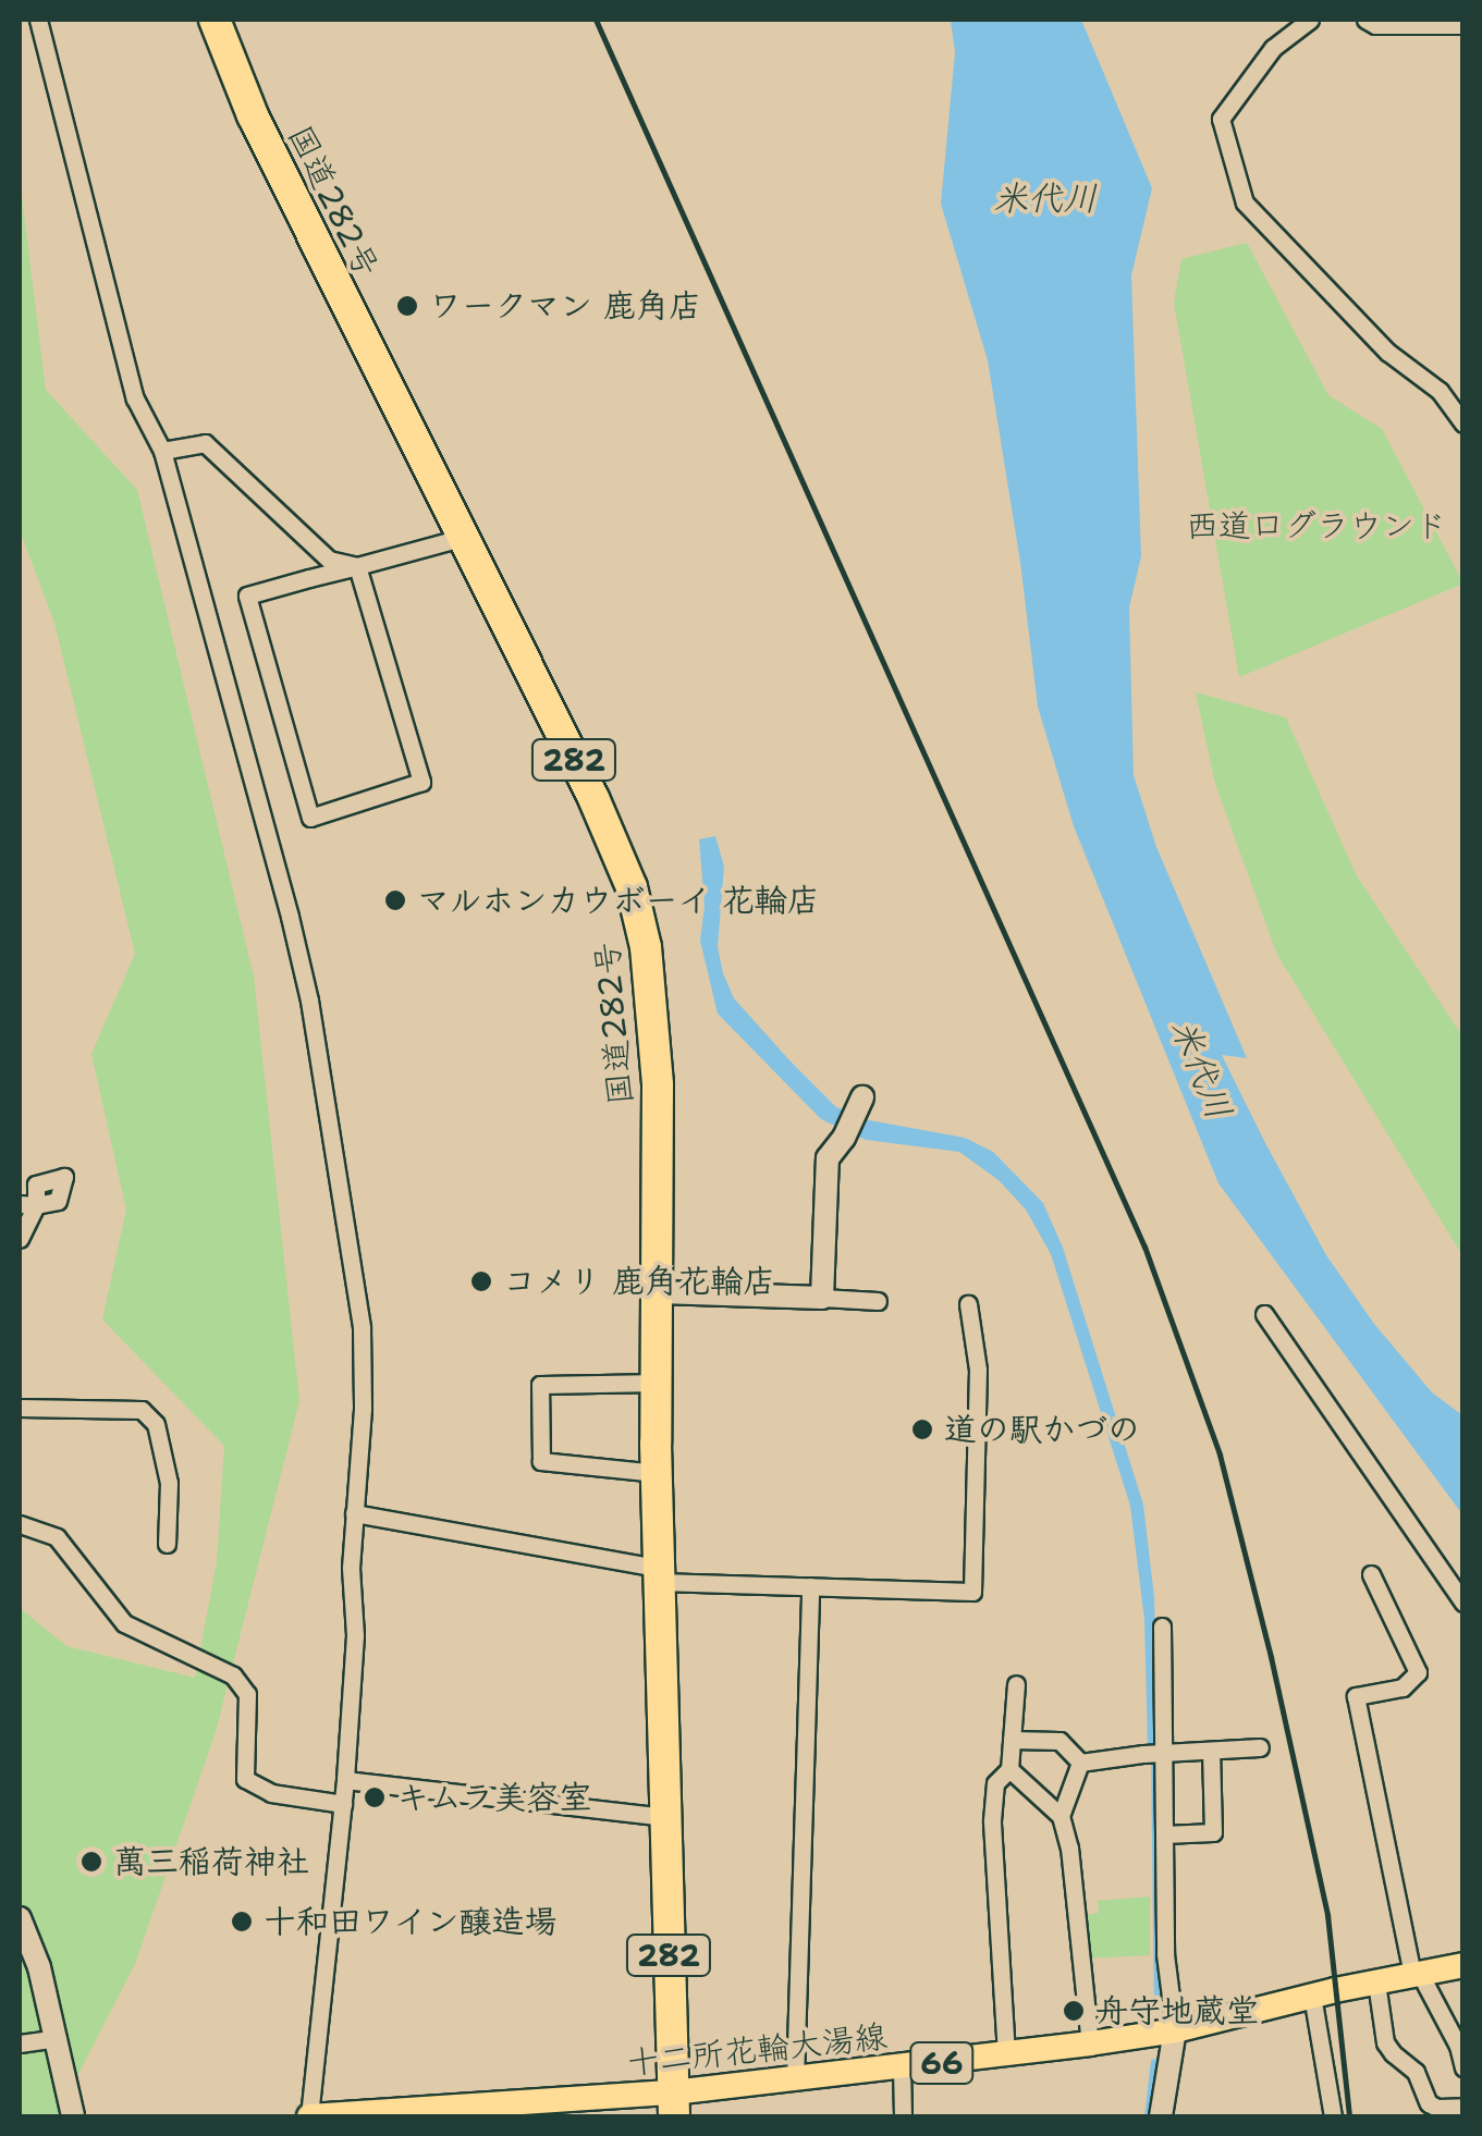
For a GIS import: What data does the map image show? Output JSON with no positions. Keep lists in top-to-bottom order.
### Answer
{
  "streets": {
    "highway": ["国道282号", "282"],
    "main road": ["十二所花輪大湯線", "66"]
  },
  "crossings": [
    ["国道282号", "十二所花輪大湯線"]
  ],
  "water": ["米代川"],
  "parks": ["西道口グラウンド"],
  "places": [
    "ワークマン 鹿角店",
    "マルホンカウボーイ 花輪店",
    "コメリ 鹿角花輪店",
    "道の駅かづの",
    "キムラ美容室",
    "萬三稲荷神社",
    "十和田ワイン醸造場",
    "舟守地蔵堂"
  ]
}
